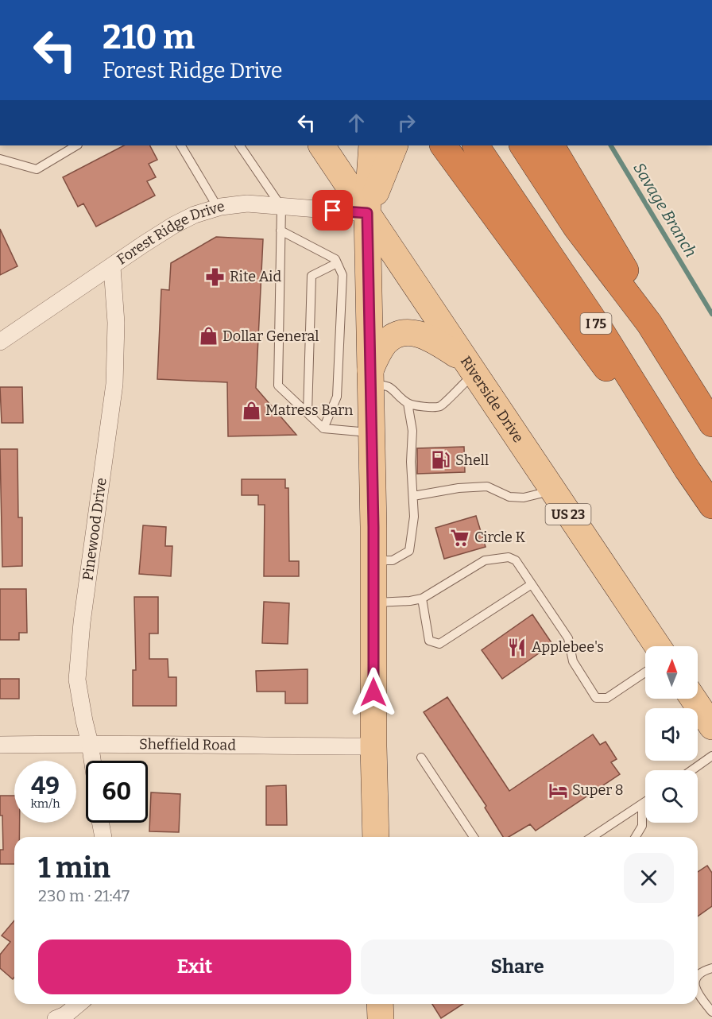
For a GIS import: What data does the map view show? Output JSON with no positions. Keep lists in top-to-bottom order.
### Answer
{
  "streets": {
    "highway": ["I 75"],
    "main road": ["Riverside Drive", "US 23"],
    "street": ["Forest Ridge Drive", "Pinewood Drive", "Sheffield Road"]
  },
  "crossings": [
    ["Forest Ridge Drive", "Riverside Drive"],
    ["Forest Ridge Drive", "Pinewood Drive"],
    ["Pinewood Drive", "Sheffield Road"]
  ],
  "water": ["Savage Branch"],
  "places": {
    "pharmacy": ["Rite Aid"],
    "shop": ["Dollar General", "Matress Barn"],
    "fuel station": ["Shell"],
    "supermarket": ["Circle K"],
    "restaurant": ["Applebee's"],
    "hotel": ["Super 8"]
  },
  "north": "top",
  "page": {
    "turn": ["210 m", "Forest Ridge Drive"],
    "speed": "49 km/h",
    "limit": "60",
    "heading": ["1 min", "230 m · 21:47"],
    "buttons": ["Exit", "Share"]
  }
}
